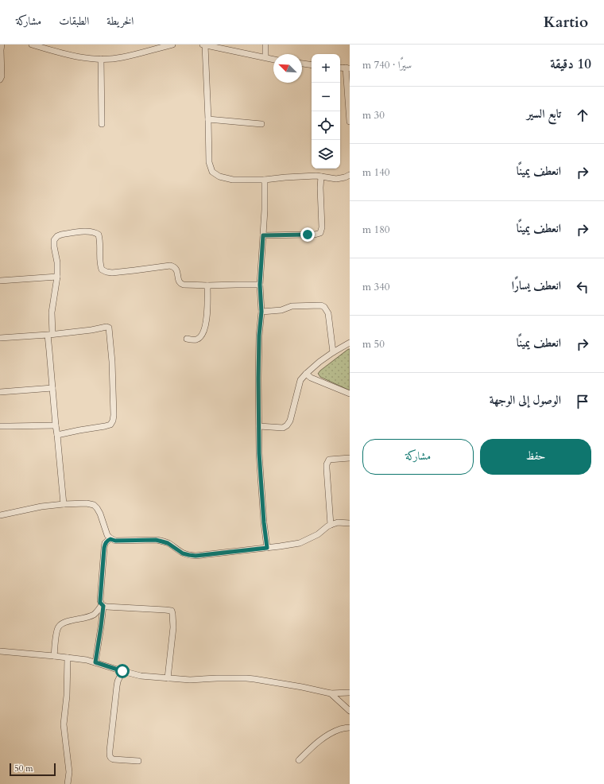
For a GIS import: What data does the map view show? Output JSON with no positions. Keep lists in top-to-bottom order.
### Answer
{
  "scale_bar": "50 m",
  "north": "top left",
  "page": {
    "header": "Kartio",
    "nav": ["الخريطة", "الطبقات", "مشاركة"],
    "heading": ["10 دقيقة", "سيرًا · 740 m"],
    "map_buttons": ["+", "−"],
    "list": [
      ["تابع السير", "30 m"],
      ["انعطف يمينًا", "140 m"],
      ["انعطف يمينًا", "180 m"],
      ["انعطف يسارًا", "340 m"],
      ["انعطف يمينًا", "50 m"],
      "الوصول إلى الوجهة"
    ],
    "buttons": ["حفظ", "مشاركة"],
    "scale": "50 m"
  }
}
